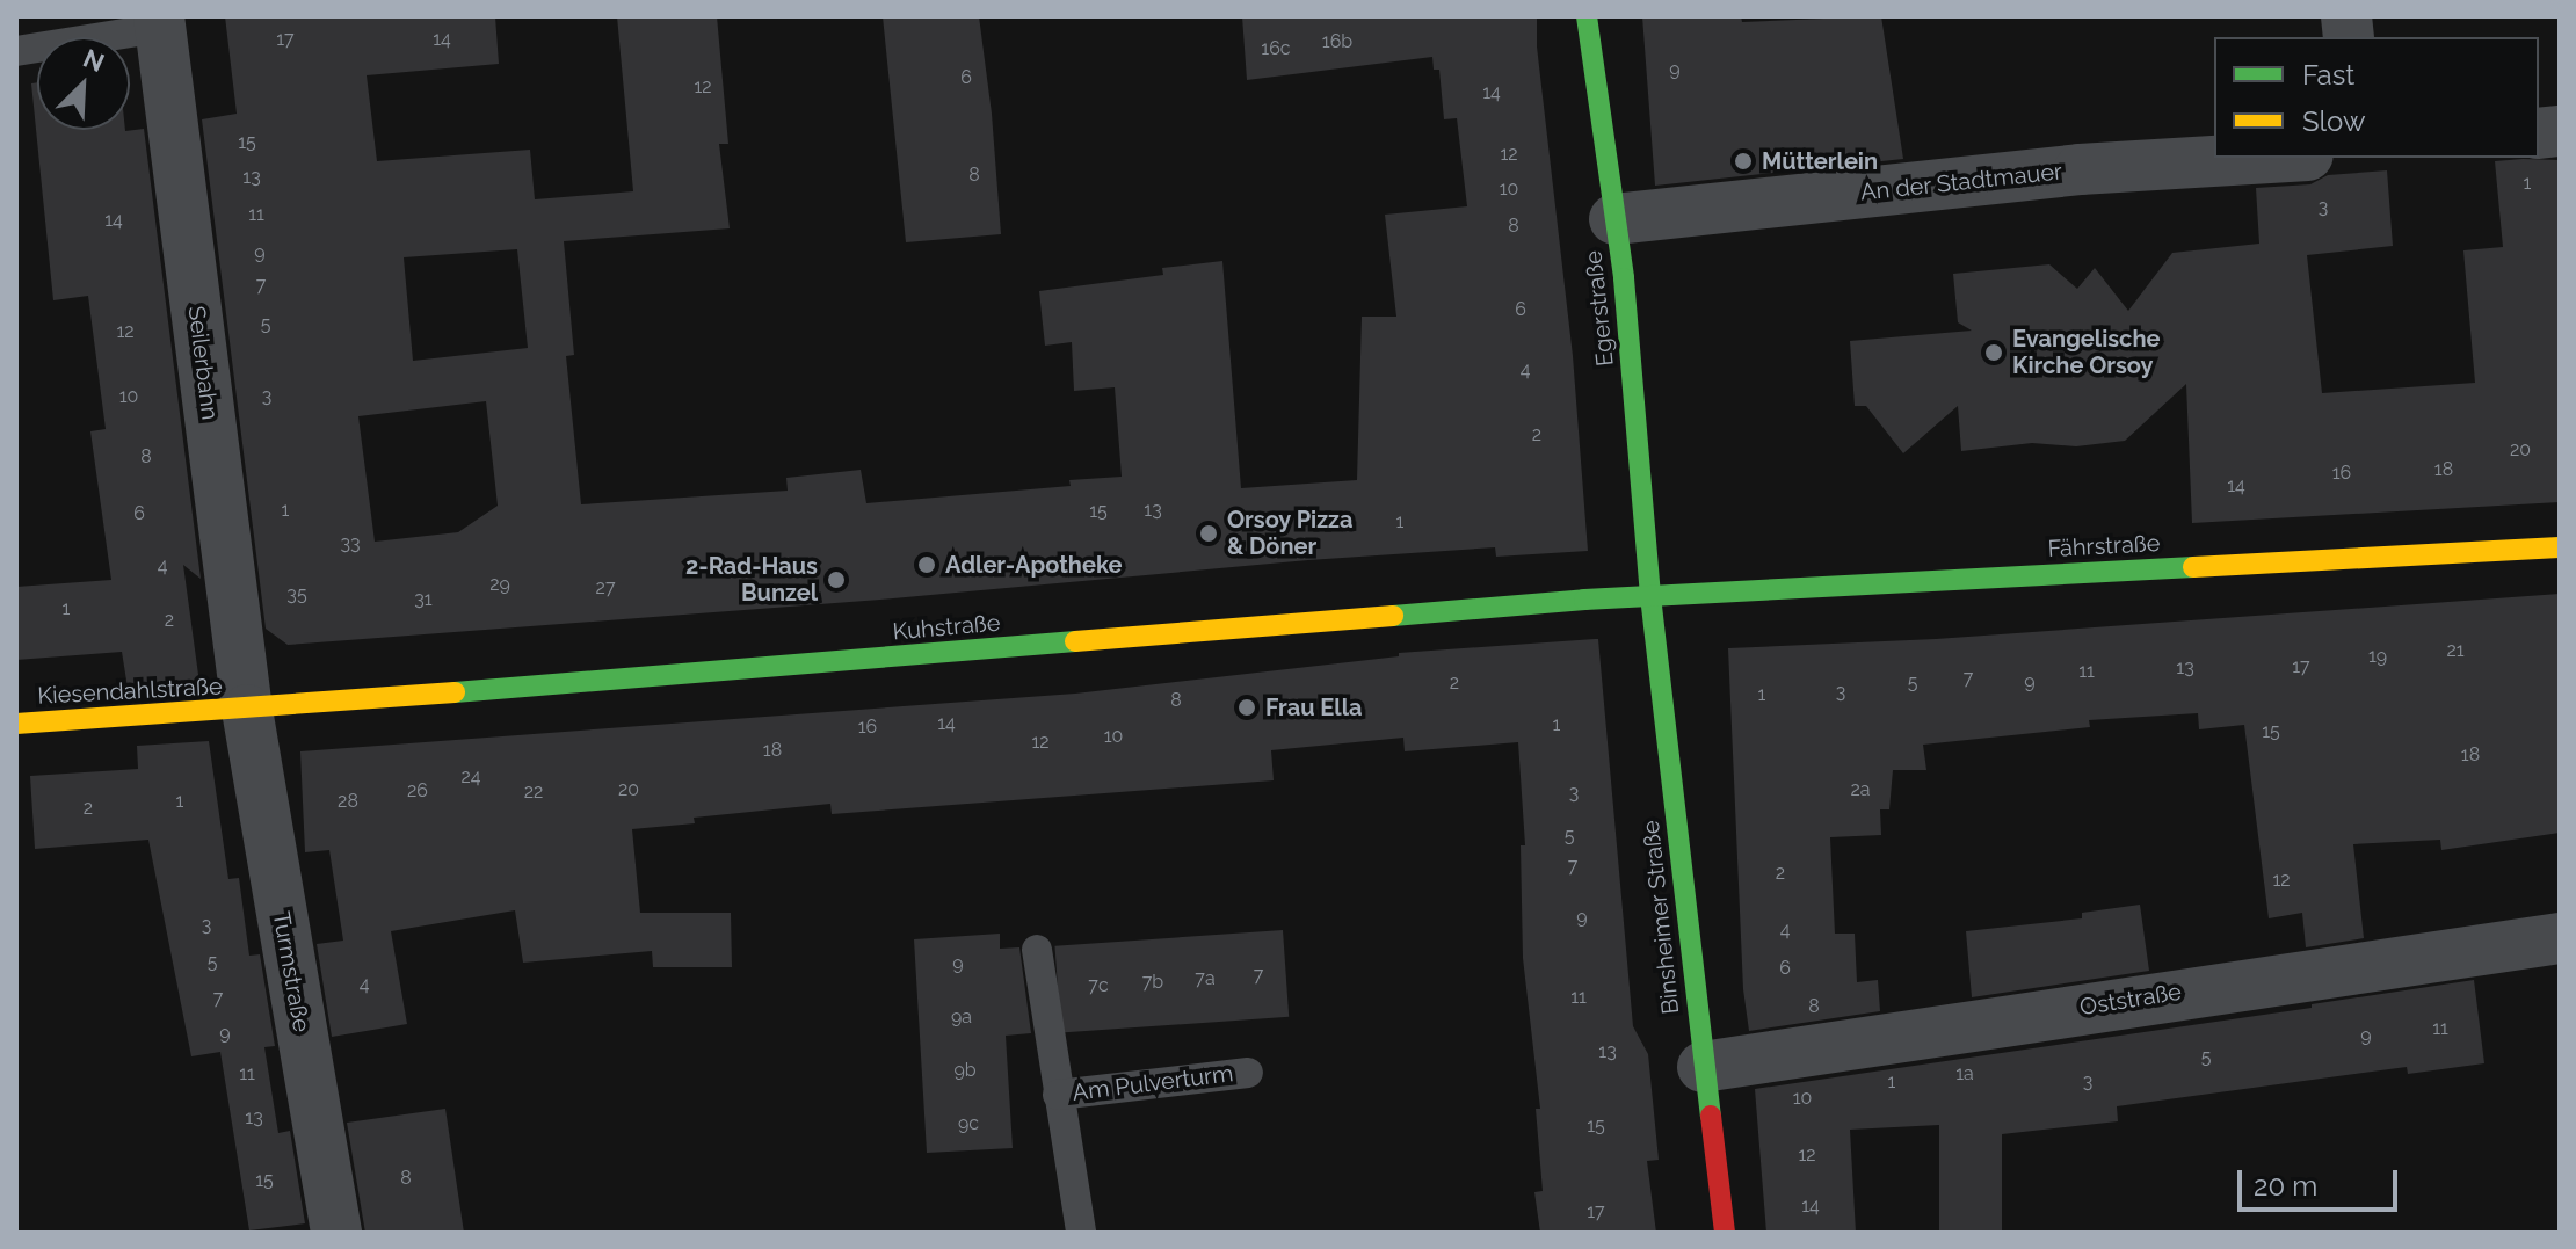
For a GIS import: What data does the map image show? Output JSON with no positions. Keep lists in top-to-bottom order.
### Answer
{
  "streets": {
    "main road": [
      "Egerstraße",
      "Fährstraße",
      "Kuhstraße",
      "Kiesendahlstraße",
      "Binsheimer Straße"
    ],
    "street": [
      "An der Stadtmauer",
      "Seilerbahn",
      "Turmstraße",
      "Oststraße"
    ],
    "lane": ["Am Pulverturm"]
  },
  "crossings": [
    ["An der Stadtmauer", "Egerstraße"],
    ["Egerstraße", "Fährstraße"],
    ["Egerstraße", "Kuhstraße"],
    ["Egerstraße", "Binsheimer Straße"],
    ["Seilerbahn", "Kuhstraße"],
    ["Seilerbahn", "Kiesendahlstraße"],
    ["Seilerbahn", "Turmstraße"],
    ["Fährstraße", "Kuhstraße"],
    ["Fährstraße", "Binsheimer Straße"],
    ["Kuhstraße", "Kiesendahlstraße"],
    ["Kuhstraße", "Binsheimer Straße"],
    ["Kuhstraße", "Turmstraße"],
    ["Kiesendahlstraße", "Turmstraße"],
    ["Binsheimer Straße", "Oststraße"]
  ],
  "places": [
    "Mütterlein",
    "Evangelische Kirche Orsoy",
    "Orsoy Pizza & Döner",
    "Adler-Apotheke",
    "2-Rad-Haus Bunzel",
    "Frau Ella"
  ],
  "house_numbers": [
    "17",
    "14",
    "16b",
    "16c",
    "9",
    "6",
    "12",
    "14",
    "15",
    "12",
    "8",
    "13",
    "1",
    "10",
    "3",
    "11",
    "14",
    "8",
    "9",
    "7",
    "6",
    "5",
    "12",
    "4",
    "10",
    "3",
    "2",
    "20",
    "8",
    "18",
    "16",
    "14",
    "1",
    "13",
    "15",
    "6",
    "1",
    "33",
    "4",
    "29",
    "27",
    "35",
    "31",
    "1",
    "2",
    "21",
    "19",
    "17",
    "13",
    "11",
    "7",
    "9",
    "2",
    "5",
    "3",
    "1",
    "8",
    "14",
    "1",
    "16",
    "15",
    "10",
    "12",
    "18",
    "18",
    "24",
    "20",
    "2a",
    "26",
    "22",
    "3",
    "1",
    "28",
    "2",
    "5",
    "7",
    "2",
    "12",
    "9",
    "3",
    "4",
    "5",
    "9",
    "6",
    "7",
    "7a",
    "7b",
    "4",
    "7c",
    "11",
    "7",
    "8",
    "9a",
    "11",
    "9",
    "9",
    "13",
    "5",
    "9b",
    "11",
    "1a",
    "1",
    "3",
    "10",
    "13",
    "9c",
    "15",
    "12",
    "8",
    "15",
    "14",
    "17"
  ],
  "legend": ["Fast", "Slow"],
  "scale_bar": "20 m",
  "north": "top right"
}
